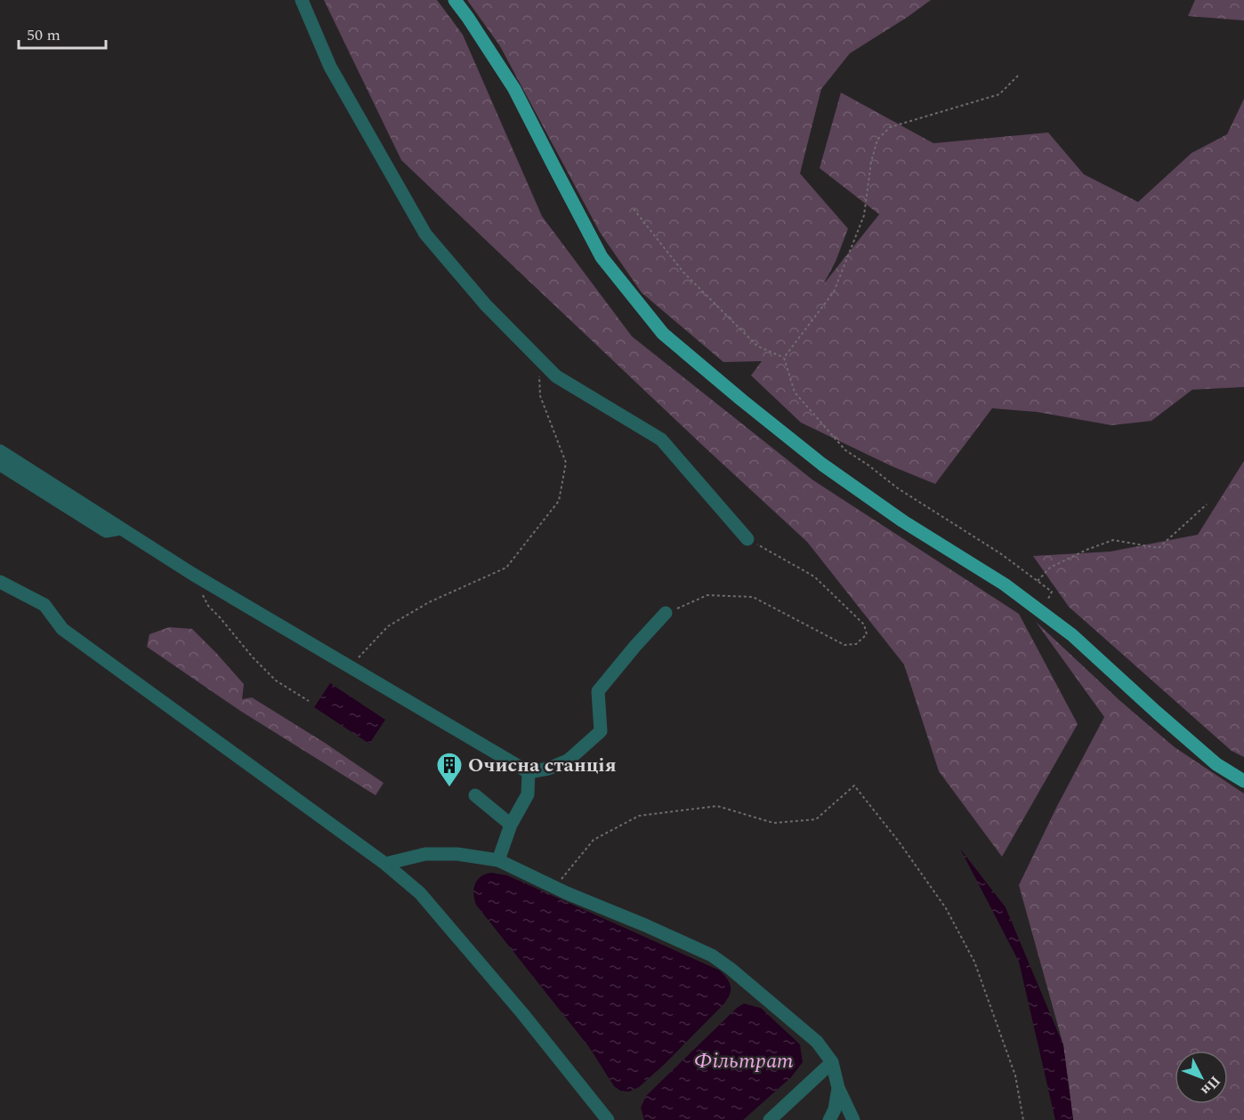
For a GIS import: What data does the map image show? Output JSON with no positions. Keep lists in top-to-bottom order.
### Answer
{
  "water": ["Фільтрат"],
  "places": {
    "building": ["Очисна станція"]
  },
  "scale_bar": "50 m",
  "north": "bottom right"
}
